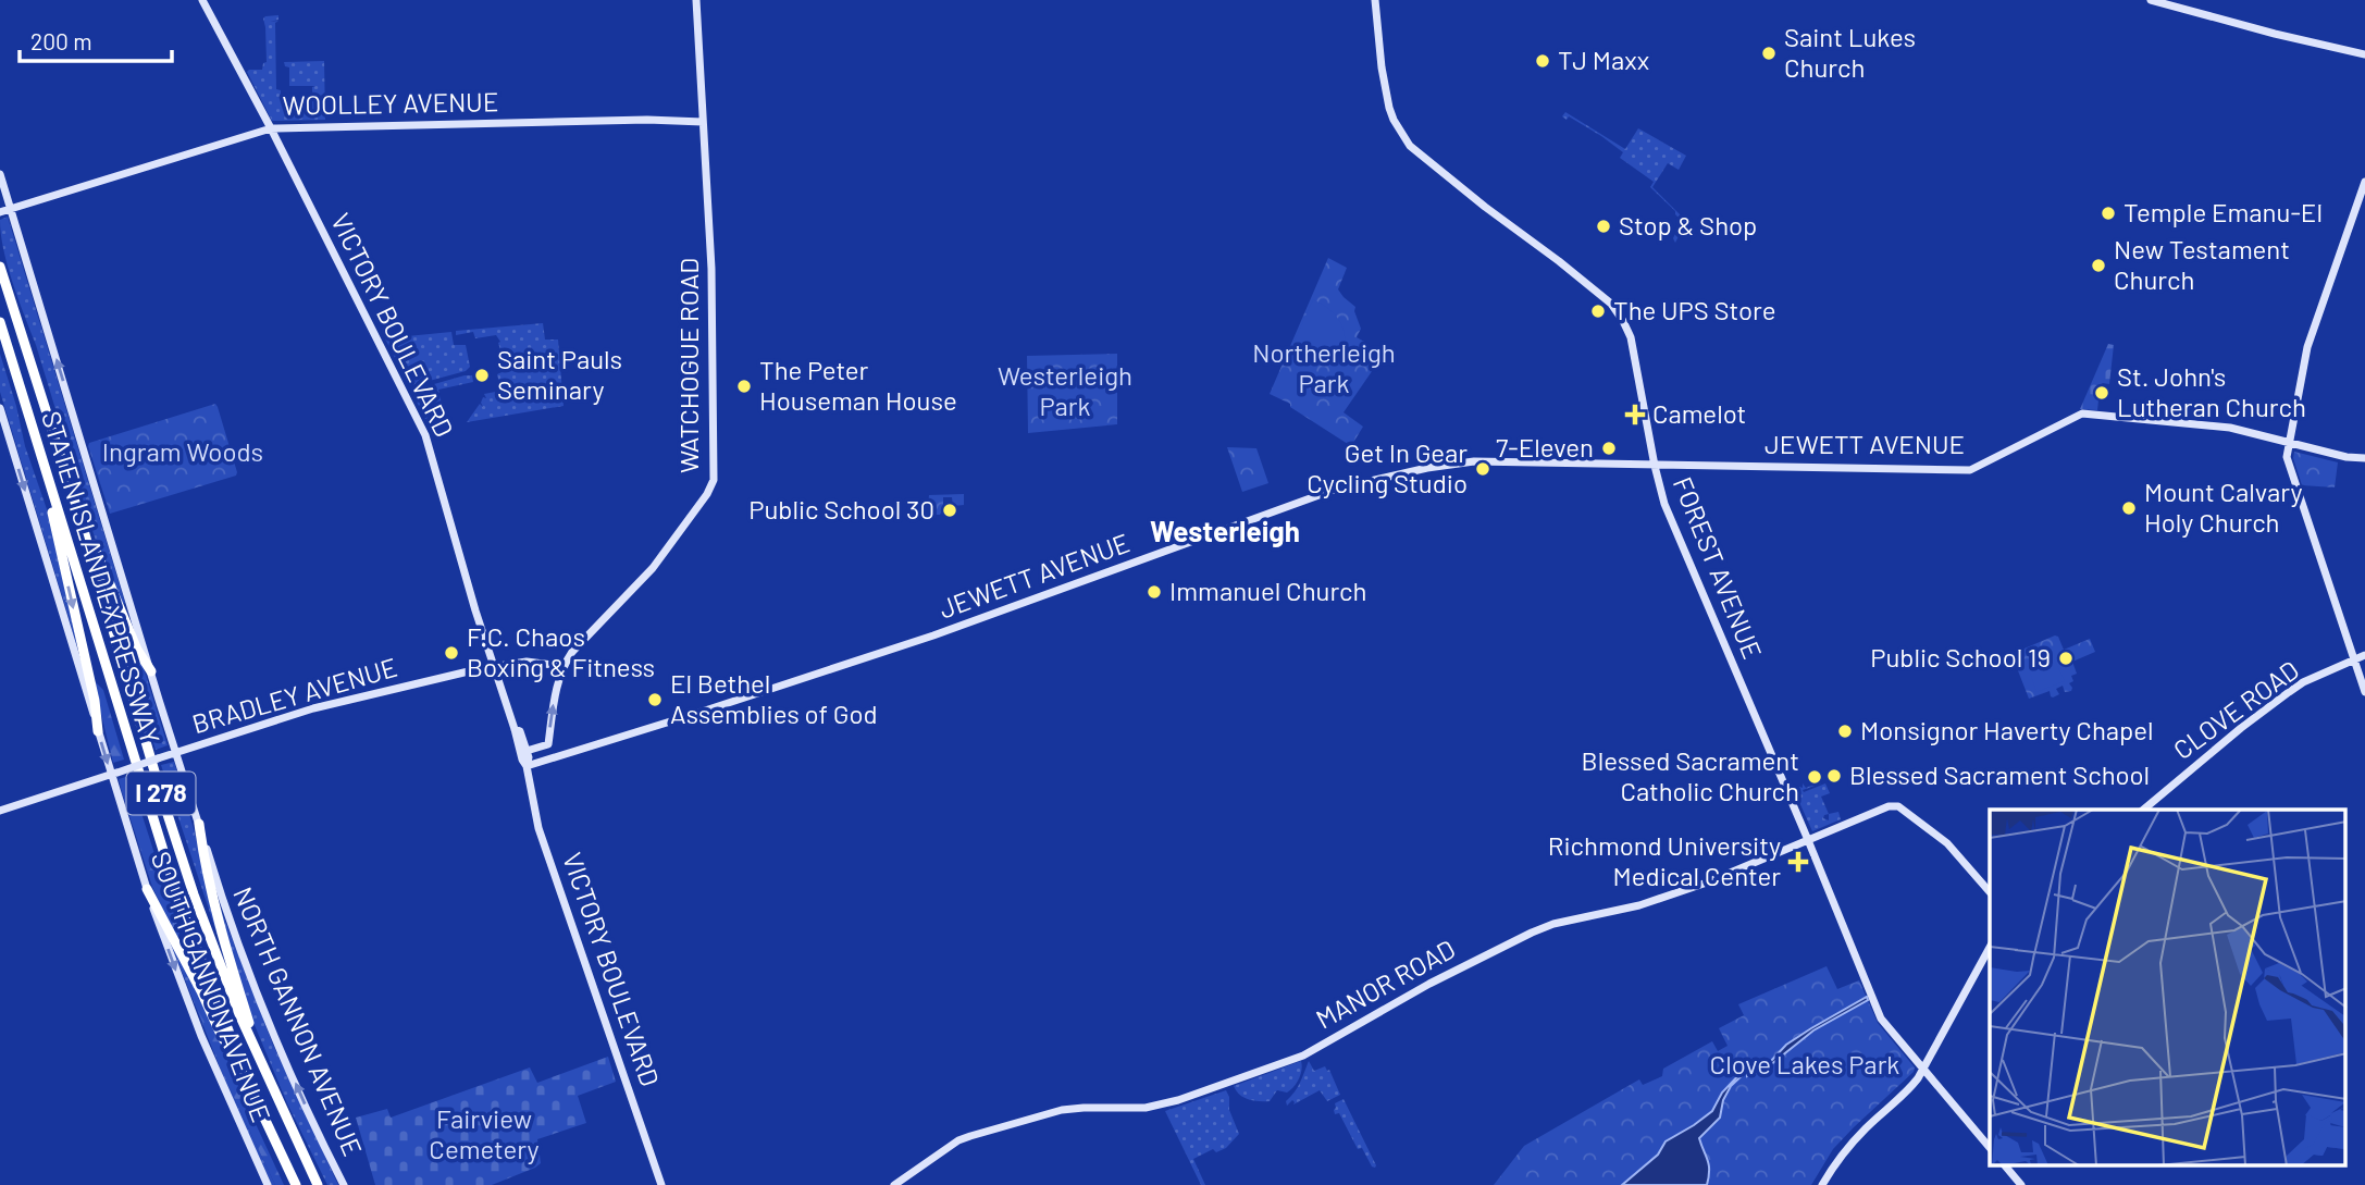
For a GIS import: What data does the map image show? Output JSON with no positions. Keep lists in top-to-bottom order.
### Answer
{
  "streets": {
    "highway": ["STATEN ISLAND EXPRESSWAY", "I 278"],
    "street": [
      "WOOLLEY AVENUE",
      "VICTORY BOULEVARD",
      "WATCHOGUE ROAD",
      "JEWETT AVENUE",
      "FOREST AVENUE",
      "BRADLEY AVENUE",
      "CLOVE ROAD",
      "MANOR ROAD",
      "SOUTH GANNON AVENUE",
      "NORTH GANNON AVENUE"
    ]
  },
  "crossings": [
    ["WOOLLEY AVENUE", "VICTORY BOULEVARD"],
    ["WOOLLEY AVENUE", "WATCHOGUE ROAD"],
    ["WOOLLEY AVENUE", "NORTH GANNON AVENUE"],
    ["VICTORY BOULEVARD", "WATCHOGUE ROAD"],
    ["VICTORY BOULEVARD", "JEWETT AVENUE"],
    ["VICTORY BOULEVARD", "BRADLEY AVENUE"],
    ["WATCHOGUE ROAD", "BRADLEY AVENUE"],
    ["JEWETT AVENUE", "FOREST AVENUE"],
    ["FOREST AVENUE", "MANOR ROAD"],
    ["BRADLEY AVENUE", "SOUTH GANNON AVENUE"],
    ["BRADLEY AVENUE", "NORTH GANNON AVENUE"]
  ],
  "one_way": ["SOUTH GANNON AVENUE", "NORTH GANNON AVENUE"],
  "districts": ["Westerleigh"],
  "parks": [
    "Northerleigh Park",
    "Westerleigh Park",
    "Ingram Woods",
    "Clove Lakes Park",
    "Fairview Cemetery"
  ],
  "places": {
    "other": [
      "Saint Lukes Church",
      "TJ Maxx",
      "Temple Emanu-El",
      "Stop & Shop",
      "New Testament Church",
      "The UPS Store",
      "Saint Pauls Seminary",
      "The Peter Houseman House",
      "St. John's Lutheran Church",
      "7-Eleven",
      "Get In Gear Cycling Studio",
      "Mount Calvary Holy Church",
      "Public School 30",
      "Immanuel Church",
      "F.C. Chaos Boxing & Fitness",
      "Public School 19",
      "El Bethel Assemblies of God",
      "Monsignor Haverty Chapel",
      "Blessed Sacrament School",
      "Blessed Sacrament Catholic Church"
    ],
    "health": ["Camelot", "Richmond University Medical Center"]
  },
  "scale_bar": "200 m"
}
